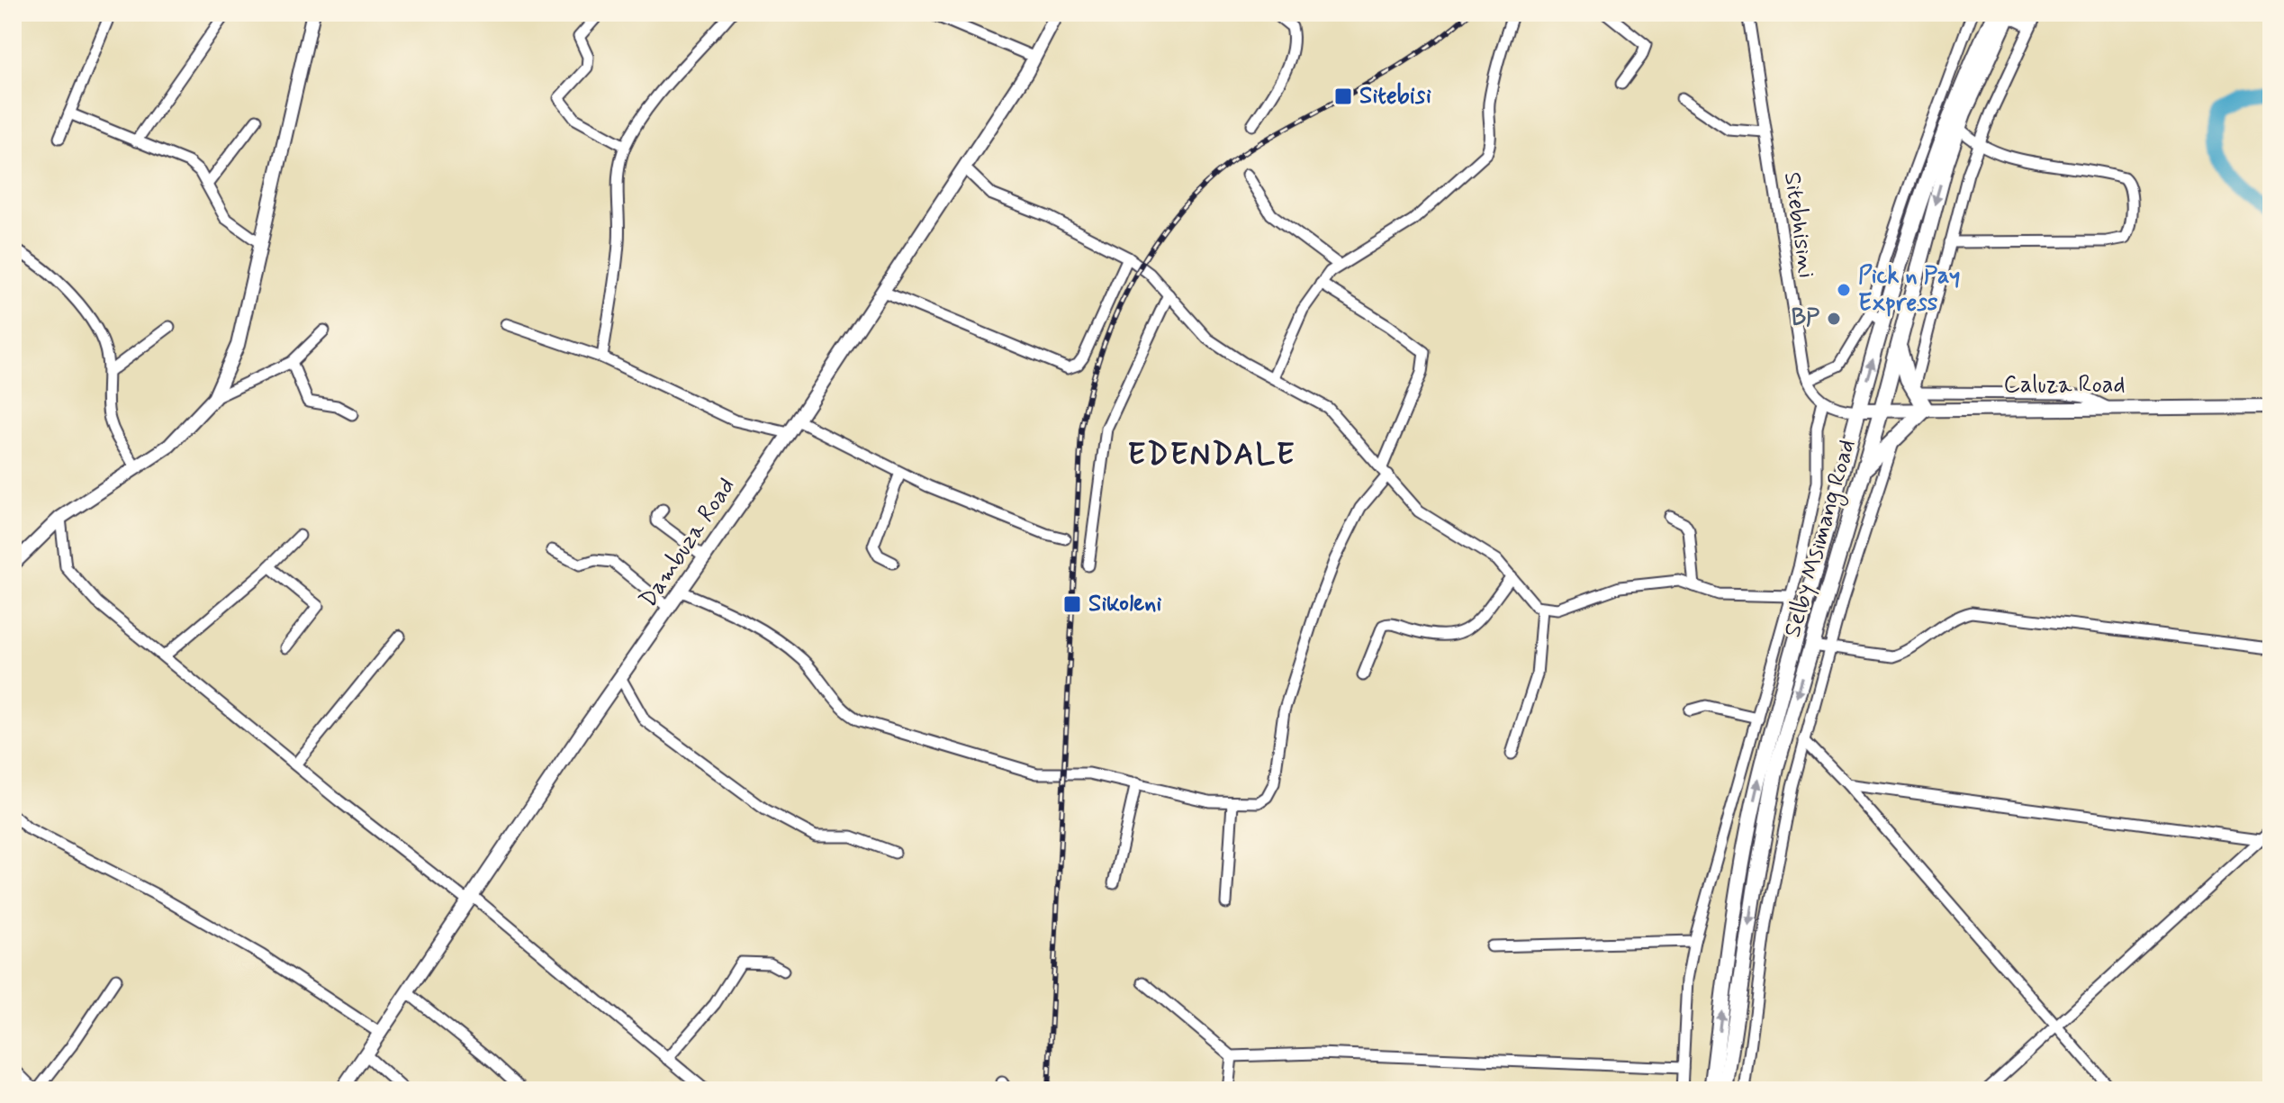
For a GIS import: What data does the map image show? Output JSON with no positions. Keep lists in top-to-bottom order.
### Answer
{
  "streets": {
    "main road": ["Selby Msimang Road"],
    "street": ["Sitebhisini", "Caluza Road", "Dambuza Road"]
  },
  "crossings": [
    ["Caluza Road", "Selby Msimang Road"]
  ],
  "districts": ["EDENDALE"],
  "places": {
    "transit": ["Sitebisi", "Sikoleni"],
    "other": ["Pick n Pay Express", "BP"]
  }
}
